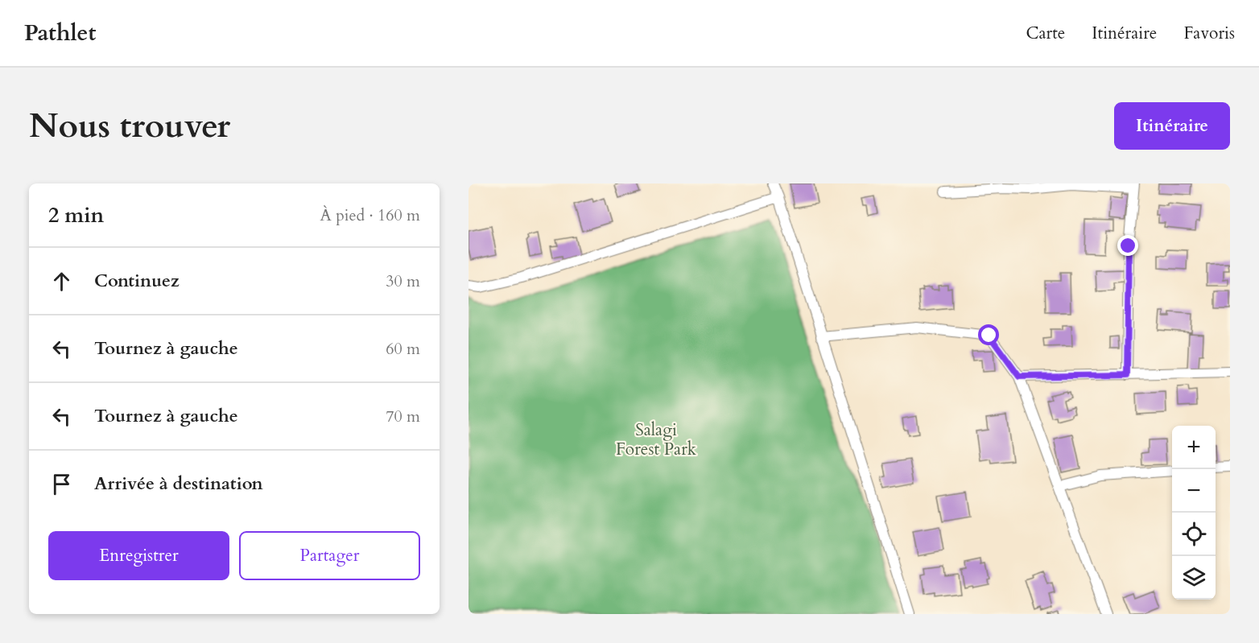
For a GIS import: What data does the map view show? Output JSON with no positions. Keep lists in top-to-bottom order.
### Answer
{
  "parks": ["Salagi Forest Park"],
  "page": {
    "header": "Pathlet",
    "nav": ["Carte", "Itinéraire", "Favoris"],
    "buttons": [
      "Itinéraire",
      ["Enregistrer", "Partager"]
    ],
    "title": "Nous trouver",
    "heading": ["2 min", "À pied · 160 m"],
    "list": [
      ["Continuez", "30 m"],
      ["Tournez à gauche", "60 m"],
      ["Tournez à gauche", "70 m"],
      "Arrivée à destination"
    ],
    "map_buttons": ["+", "−"]
  }
}
